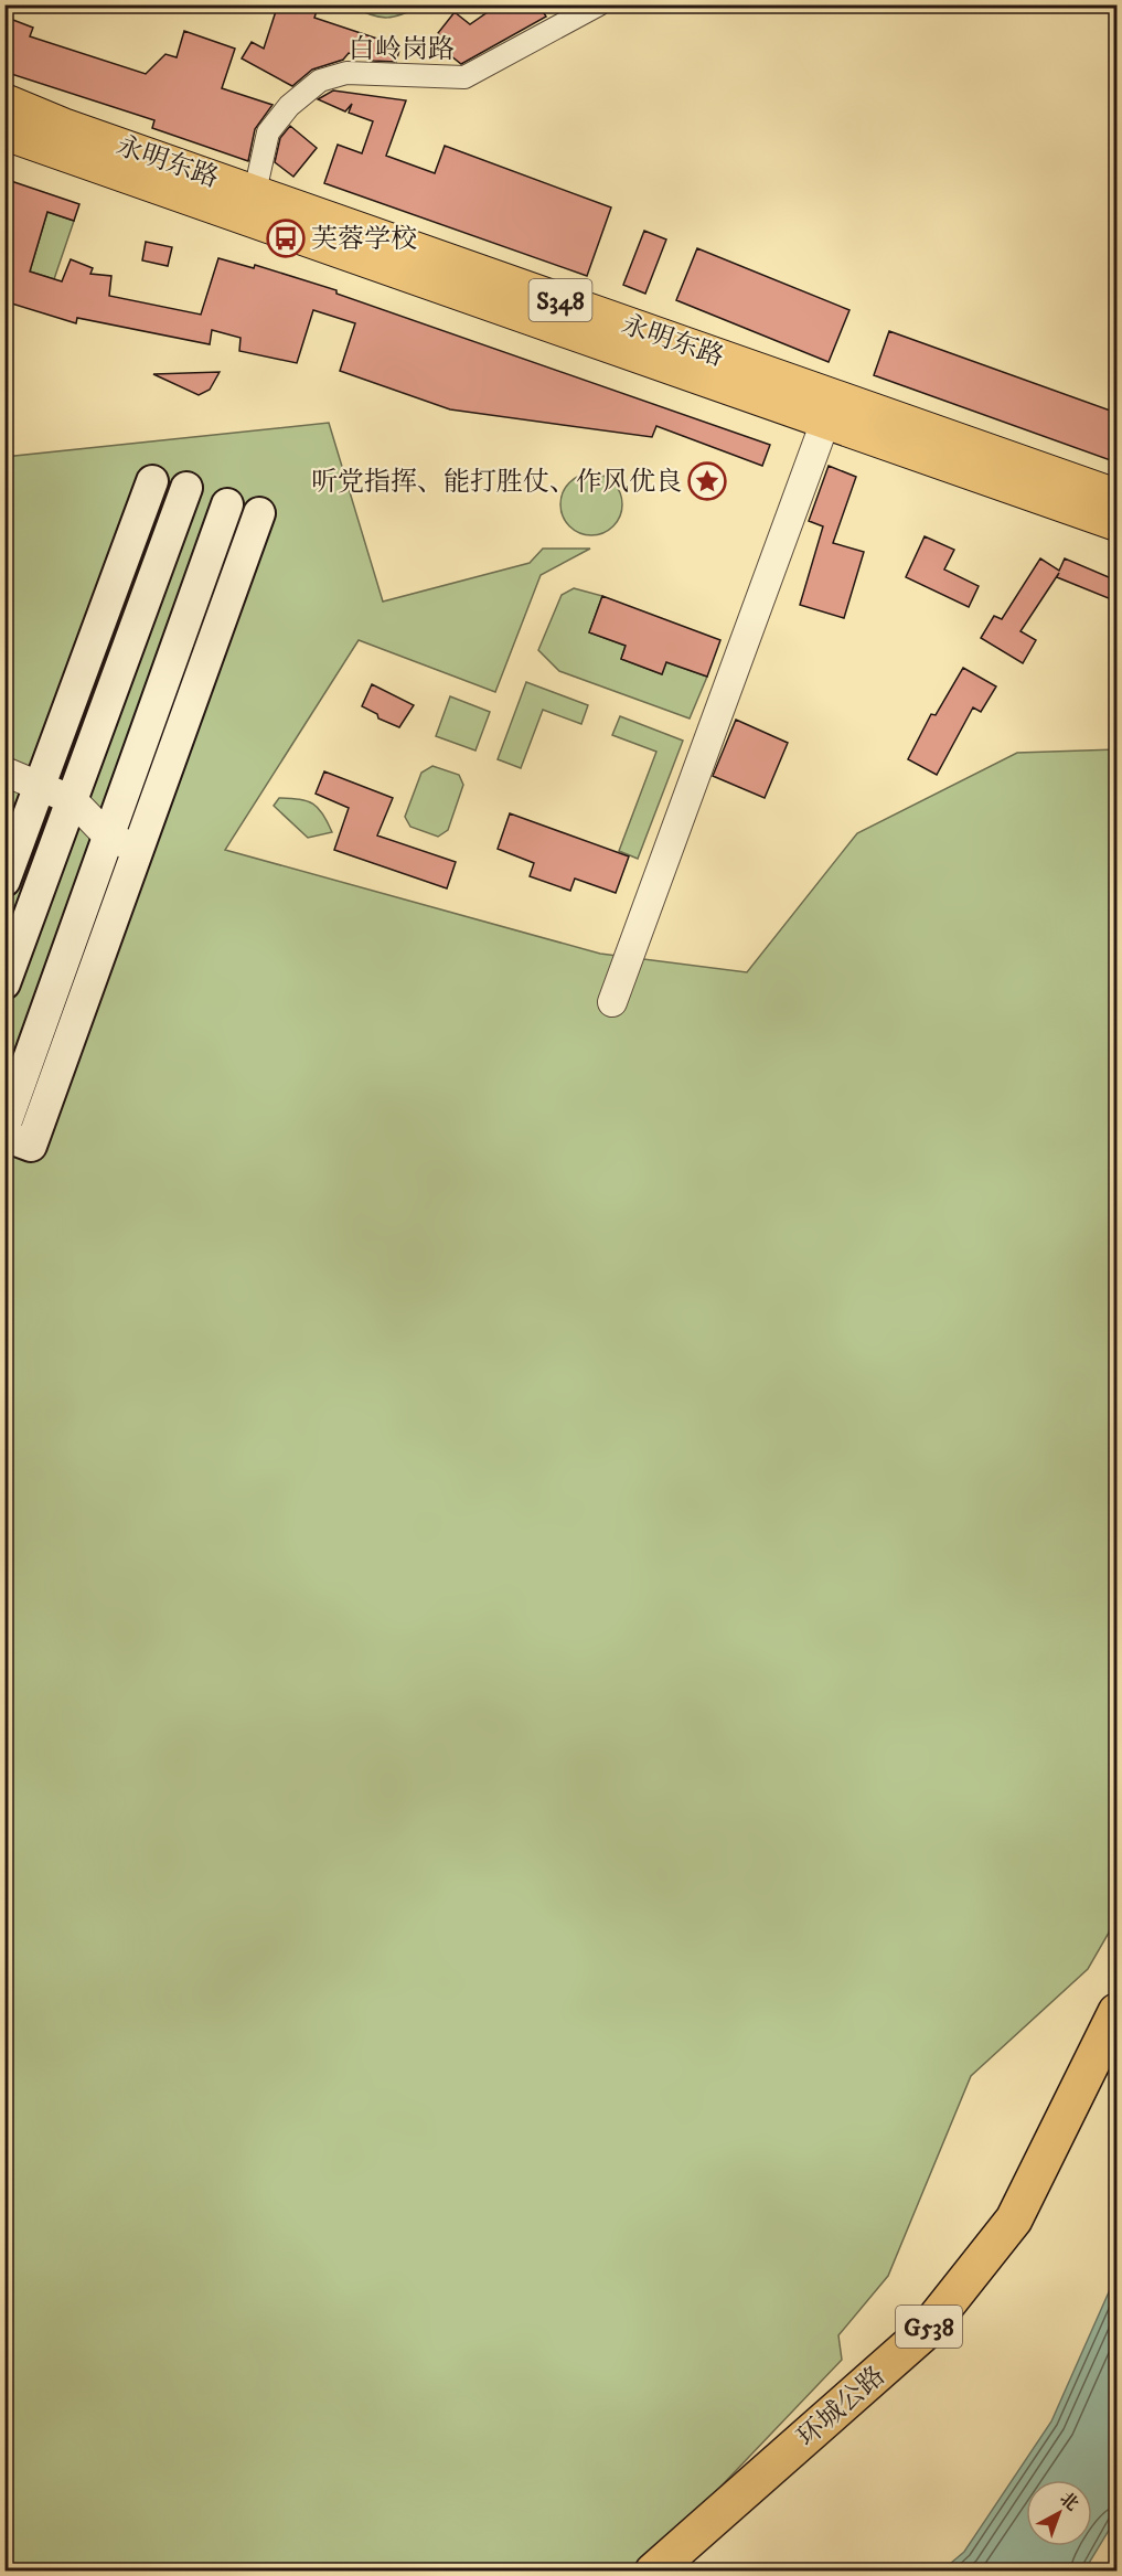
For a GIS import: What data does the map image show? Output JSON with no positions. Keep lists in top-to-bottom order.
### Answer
{
  "streets": {
    "highway": ["G538", "环城公路"],
    "main road": ["永明东路", "S348"],
    "street": ["白岭岗路"]
  },
  "crossings": [
    ["白岭岗路", "永明东路"]
  ],
  "places": {
    "bus stop": ["芙蓉学校"],
    "place": ["听党指挥、能打胜仗、作风优良"]
  },
  "north": "top right"
}
